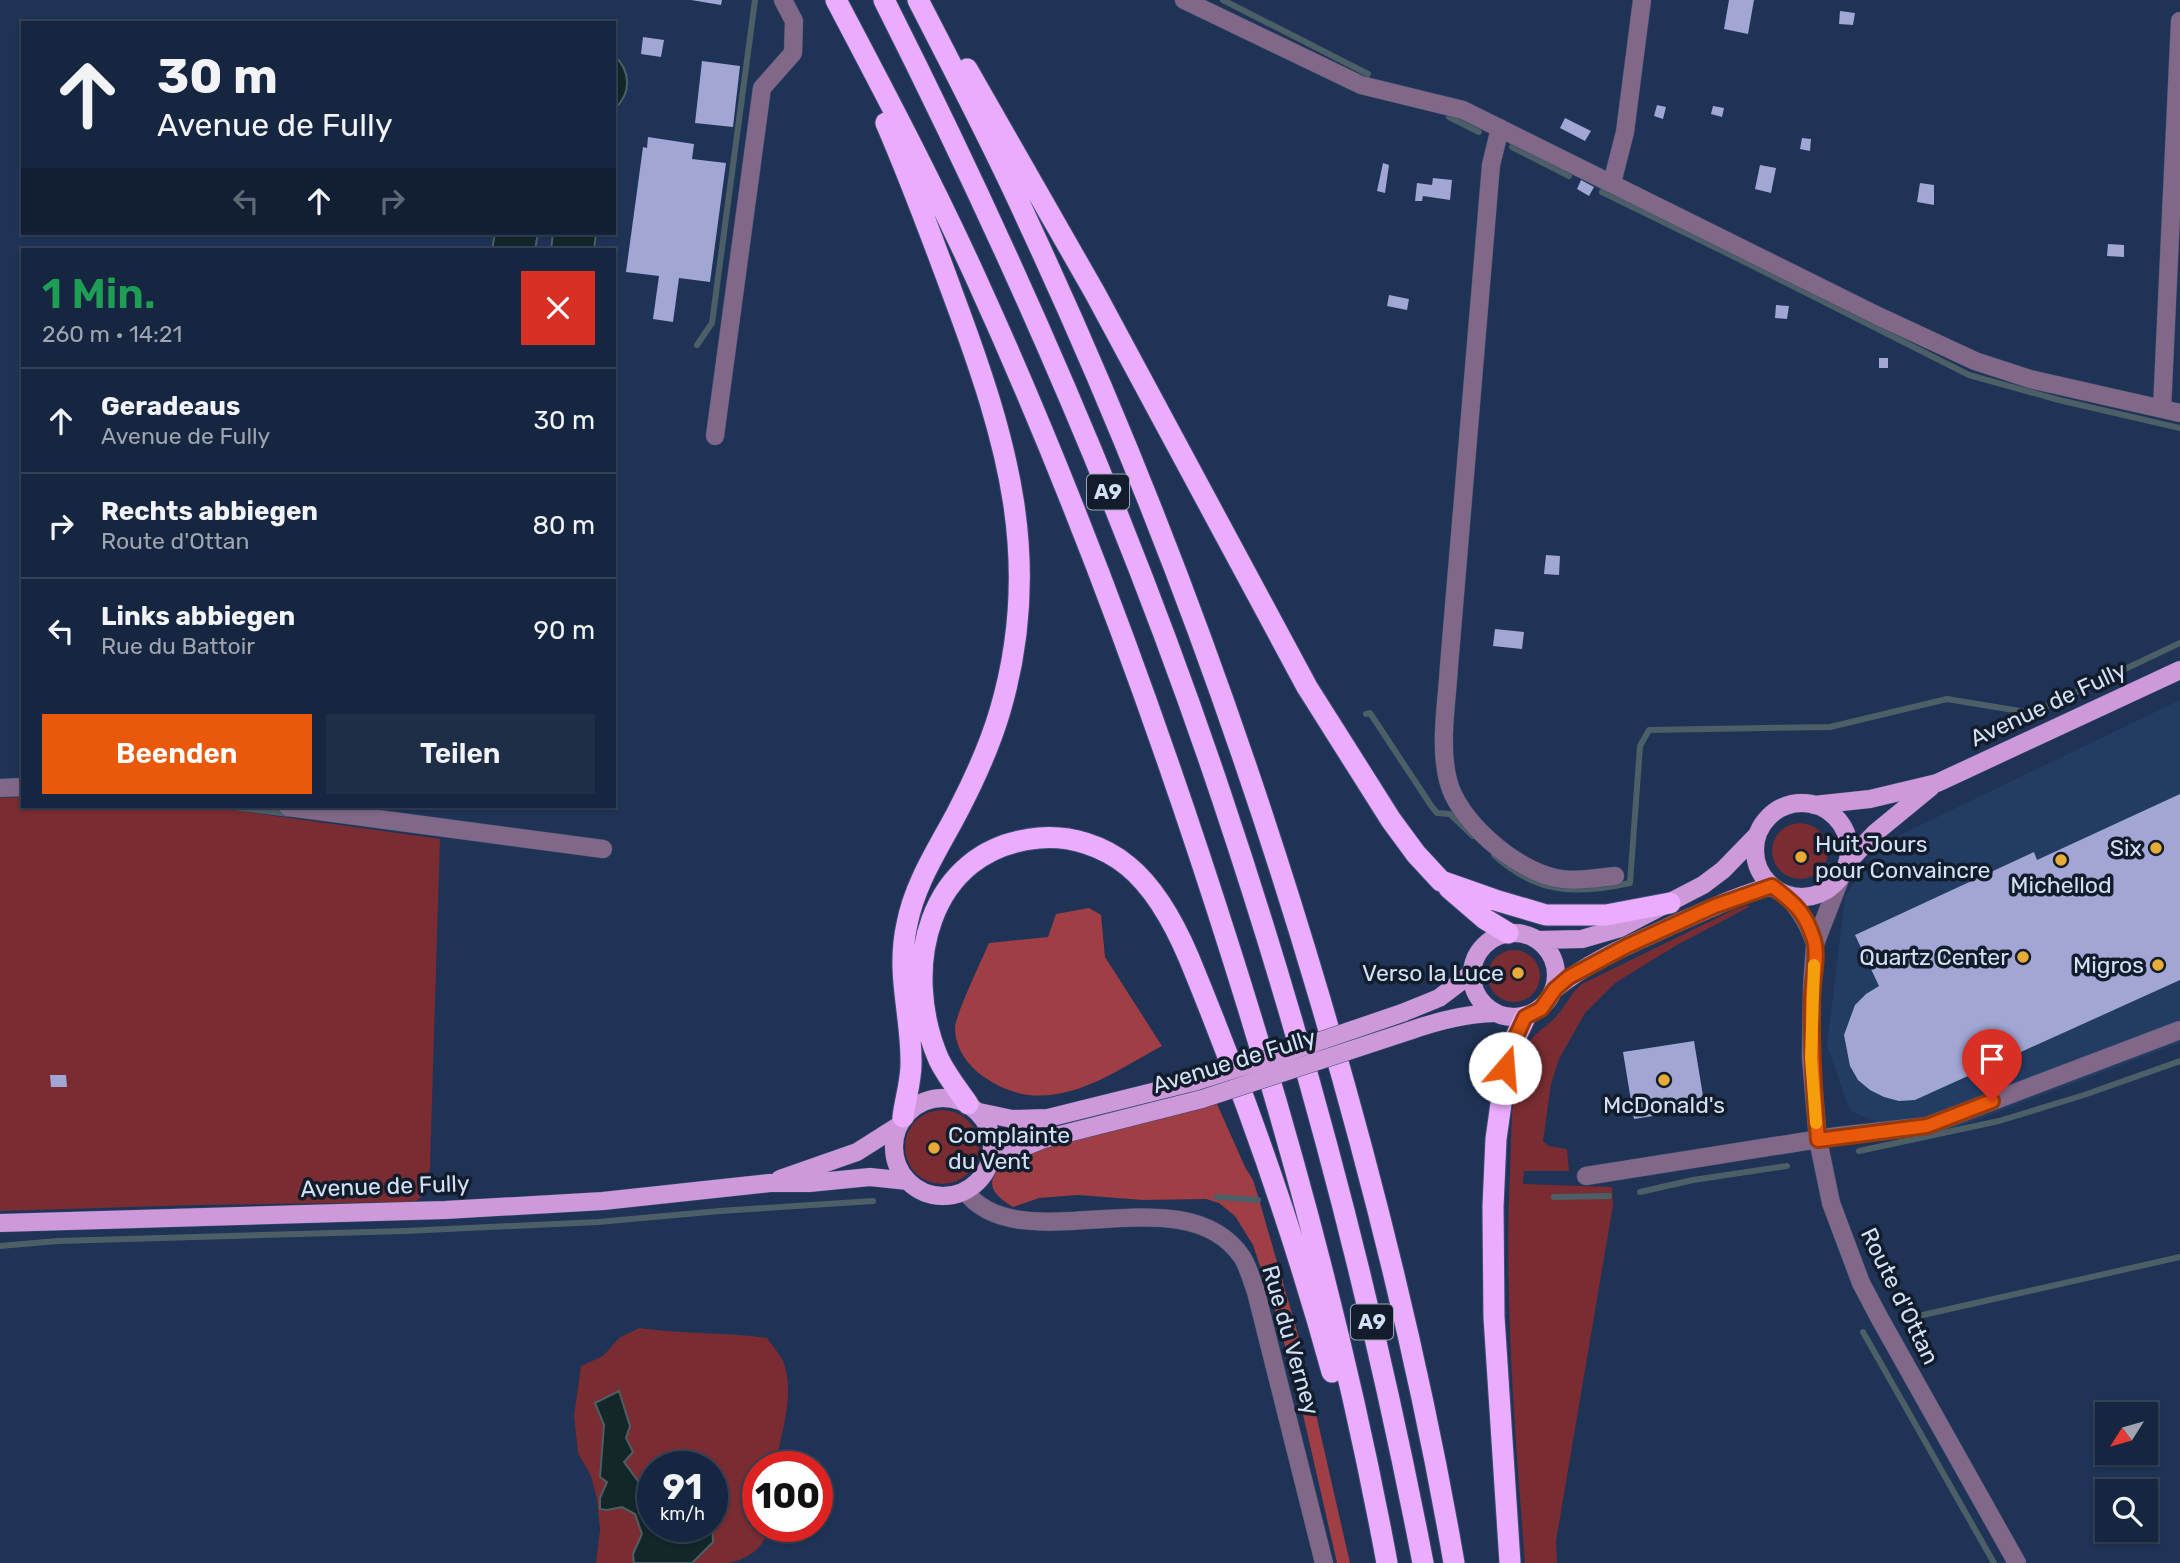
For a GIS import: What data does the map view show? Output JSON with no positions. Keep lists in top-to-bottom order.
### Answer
{
  "streets": {
    "highway": ["A9"],
    "main road": ["Avenue de Fully"],
    "street": ["Route d'Ottan", "Rue du Verney"]
  },
  "crossings": [
    ["Avenue de Fully", "Route d'Ottan"],
    ["Avenue de Fully", "Rue du Verney"]
  ],
  "places": [
    "Six",
    "Huit Jours pour Convaincre",
    "Michellod",
    "Quartz Center",
    "Migros",
    "Verso la Luce",
    "McDonald's",
    "Complainte du Vent"
  ],
  "north": "bottom left",
  "page": {
    "turn": ["30 m", "Avenue de Fully"],
    "heading": ["1 Min.", "260 m · 14:21"],
    "list": [
      {
        "name": "Geradeaus",
        "note": "Avenue de Fully",
        "value": "30 m"
      },
      {
        "name": "Rechts abbiegen",
        "note": "Route d'Ottan",
        "value": "80 m"
      },
      {
        "name": "Links abbiegen",
        "note": "Rue du Battoir",
        "value": "90 m"
      }
    ],
    "buttons": ["Beenden", "Teilen"],
    "speed": "91 km/h",
    "limit": "100"
  }
}
